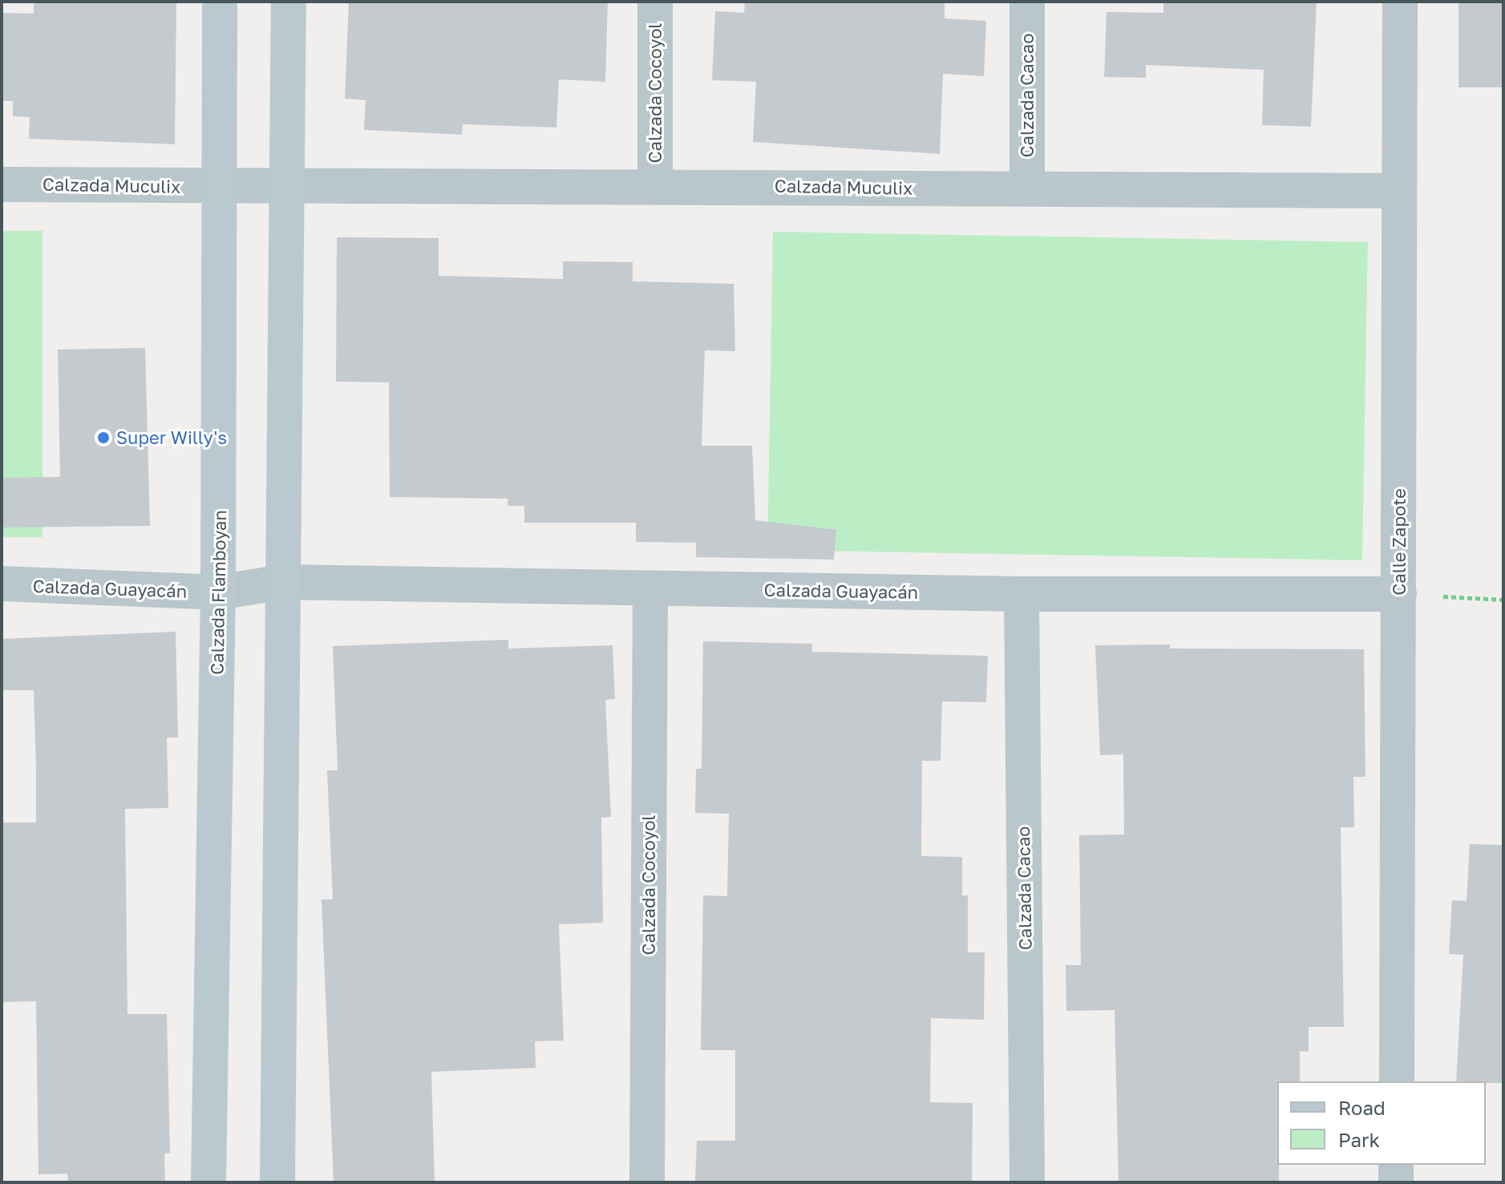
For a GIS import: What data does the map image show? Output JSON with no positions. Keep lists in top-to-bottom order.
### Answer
{
  "streets": {
    "main road": ["Calzada Flamboyan"],
    "street": [
      "Calzada Cocoyol",
      "Calzada Cacao",
      "Calzada Muculix",
      "Calle Zapote",
      "Calzada Guayacán"
    ]
  },
  "crossings": [
    ["Calzada Cocoyol", "Calzada Muculix"],
    ["Calzada Cocoyol", "Calzada Guayacán"],
    ["Calzada Cacao", "Calzada Muculix"],
    ["Calzada Cacao", "Calzada Guayacán"],
    ["Calzada Muculix", "Calle Zapote"],
    ["Calzada Muculix", "Calzada Flamboyan"],
    ["Calle Zapote", "Calzada Guayacán"],
    ["Calzada Guayacán", "Calzada Flamboyan"]
  ],
  "places": ["Super Willy's"],
  "legend": ["Road", "Park"]
}
